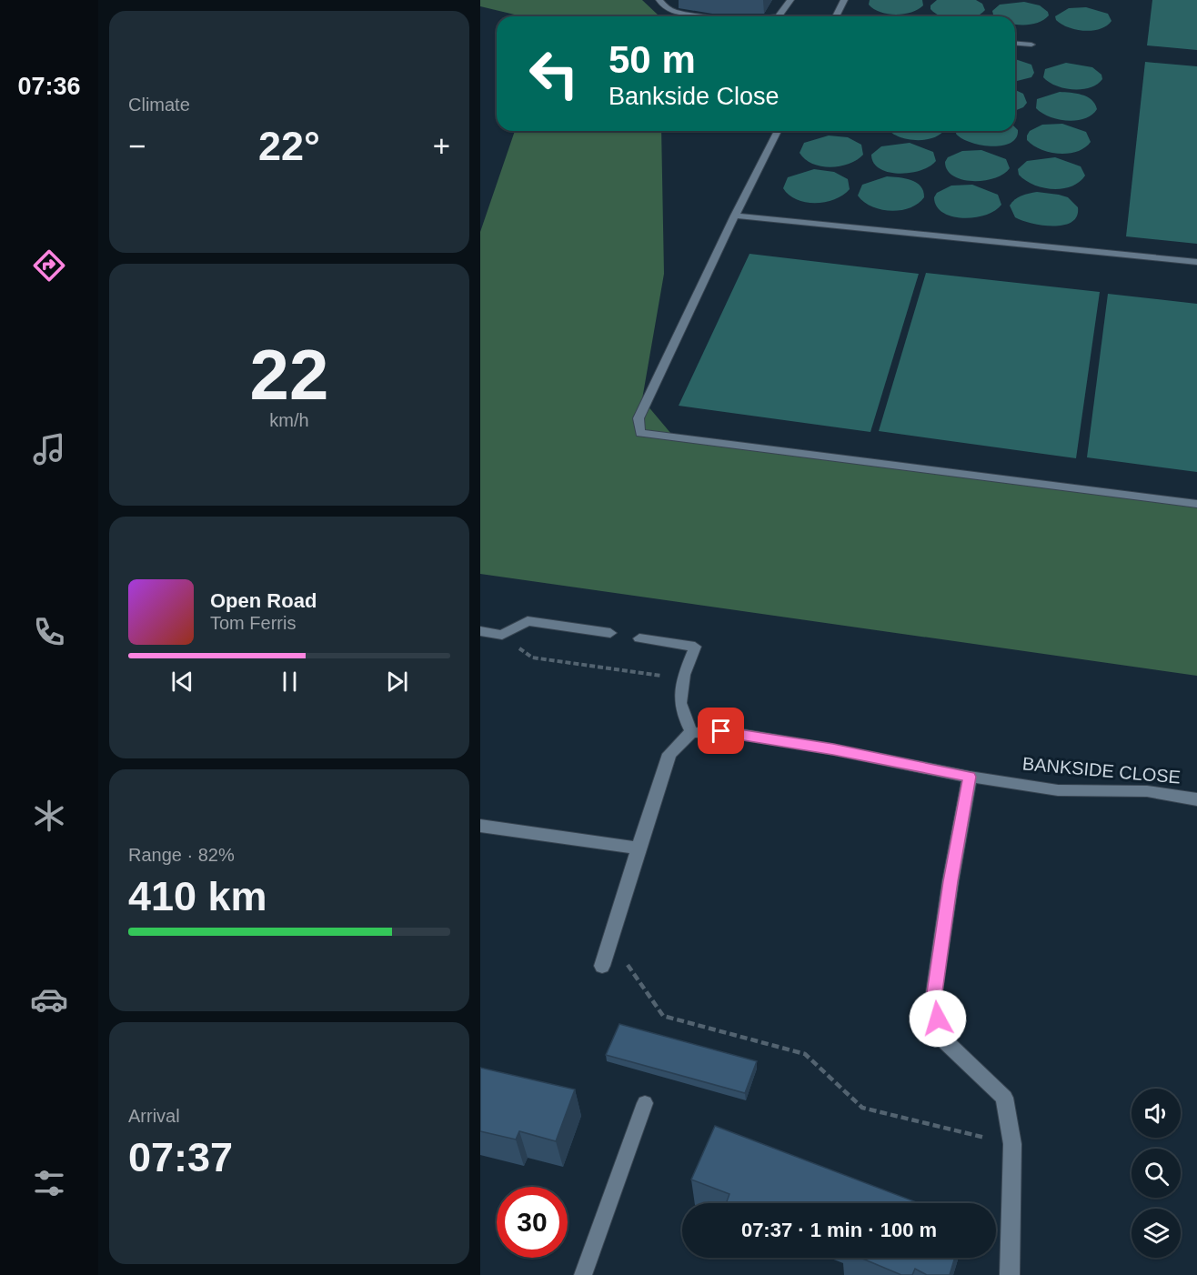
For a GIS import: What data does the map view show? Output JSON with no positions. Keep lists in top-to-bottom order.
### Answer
{
  "streets": {
    "street": ["BANKSIDE CLOSE"]
  },
  "page": {
    "tabs": "07:36",
    "tile": [
      "Climate",
      ["22", "km/h"],
      ["Range · 82%", "410 km"],
      ["Arrival", "07:37"]
    ],
    "turn": ["50 m", "Bankside Close"],
    "heat": ["−", "22°", "+"],
    "song": ["Open Road", "Tom Ferris"],
    "limit": "30",
    "trip": "07:37 · 1 min · 100 m"
  }
}
